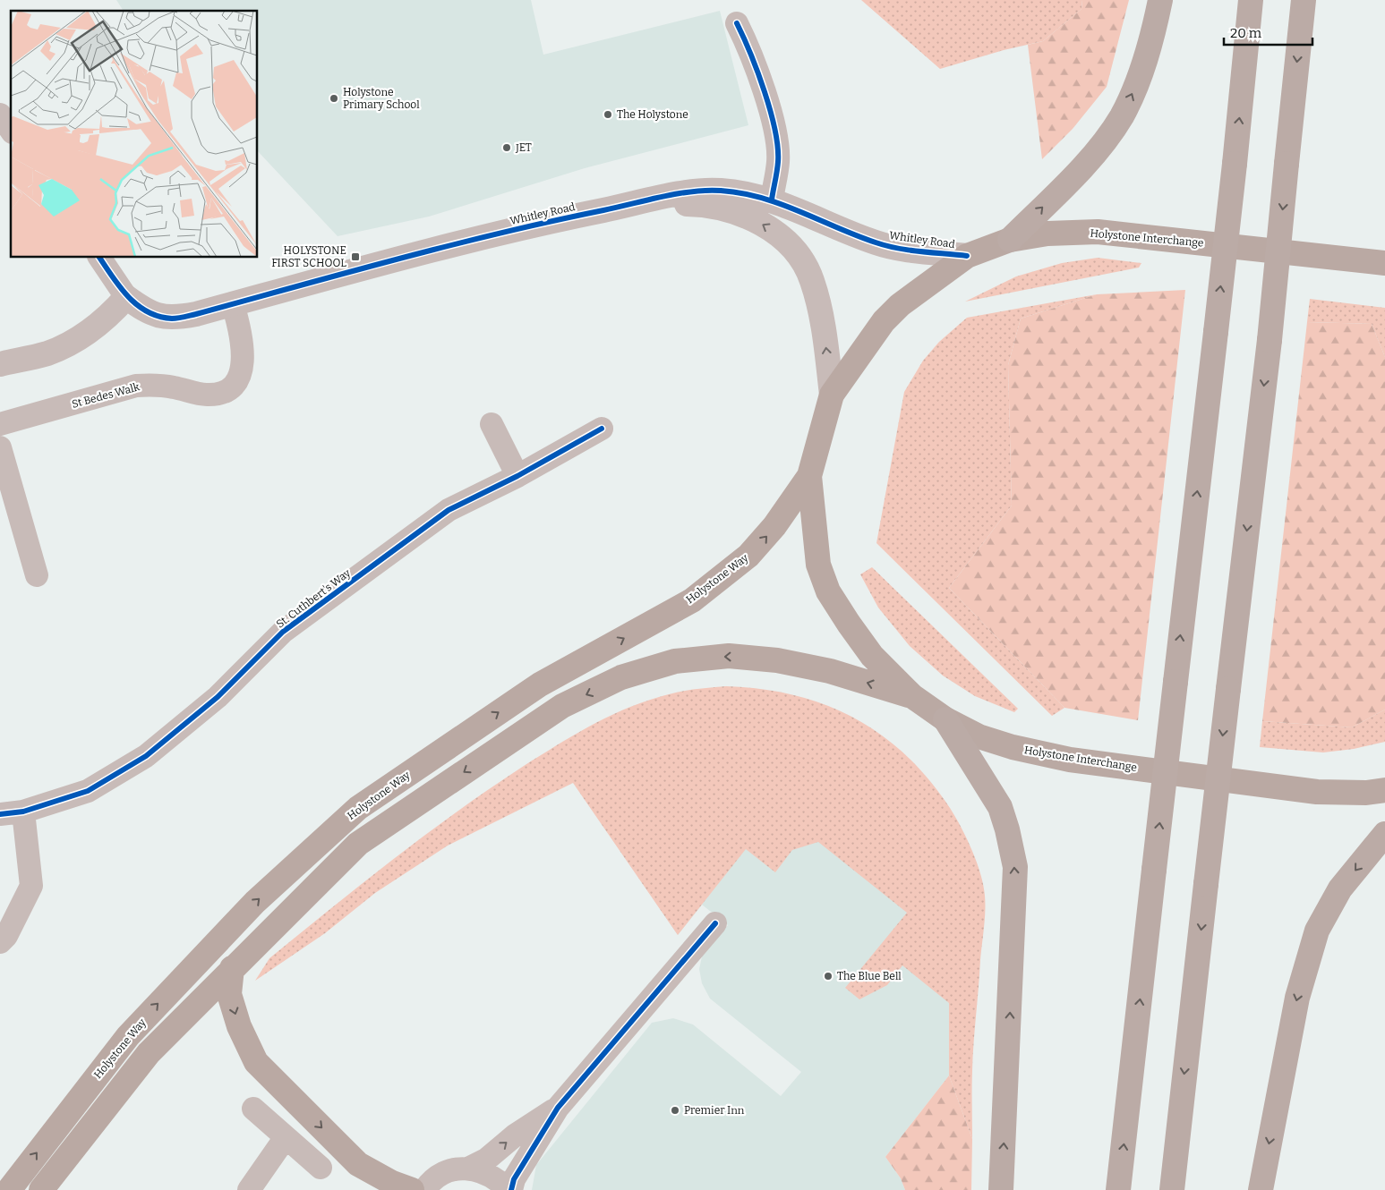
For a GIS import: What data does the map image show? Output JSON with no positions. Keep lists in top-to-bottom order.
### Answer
{
  "streets": {
    "main road": ["Holystone Interchange", "Holystone Way"],
    "street": ["Whitley Road", "St Bedes Walk", "St. Cuthbert's Way"]
  },
  "crossings": [
    ["Whitley Road", "Holystone Interchange"],
    ["Whitley Road", "St Bedes Walk"],
    ["Holystone Interchange", "Holystone Way"]
  ],
  "one_way": ["Holystone Way"],
  "places": {
    "other": [
      "Holystone Primary School",
      "The Holystone",
      "JET",
      "The Blue Bell",
      "Premier Inn"
    ],
    "transit": ["HOLYSTONE FIRST SCHOOL"]
  },
  "scale_bar": "20 m"
}
